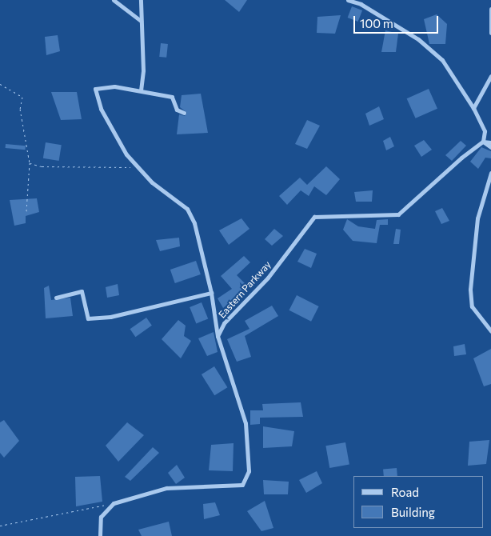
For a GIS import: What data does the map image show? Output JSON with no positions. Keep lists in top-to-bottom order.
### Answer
{
  "streets": {
    "street": ["Eastern Parkway"]
  },
  "legend": ["Road", "Building"],
  "scale_bar": "100 m"
}
